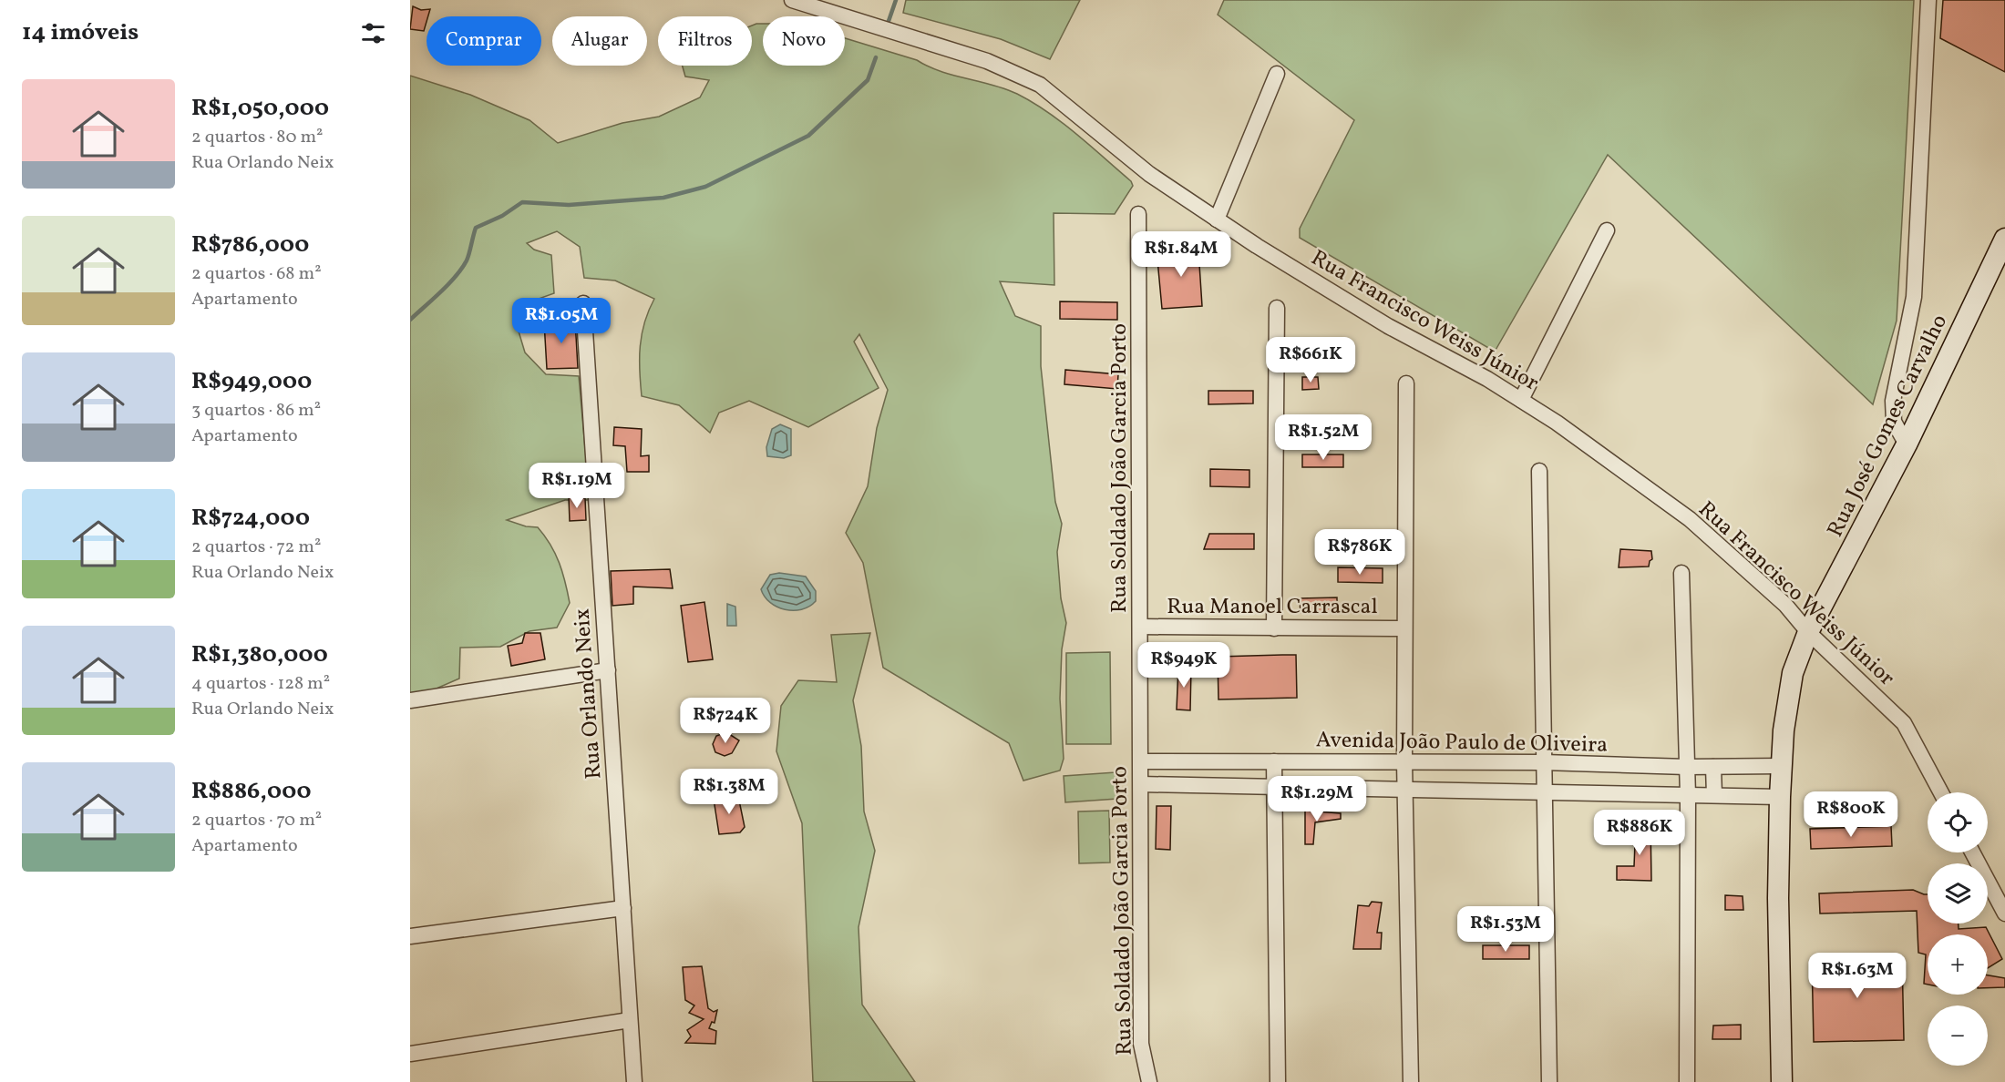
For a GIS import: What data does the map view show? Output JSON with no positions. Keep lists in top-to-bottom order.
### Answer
{
  "streets": {
    "main road": ["Rua José Gomes Carvalho"],
    "street": [
      "Rua Francisco Weiss Júnior",
      "Rua Soldado João Garcia Porto",
      "Rua Manoel Carrascal",
      "Rua Orlando Neix",
      "Avenida João Paulo de Oliveira"
    ]
  },
  "crossings": [
    ["Rua Francisco Weiss Júnior", "Rua José Gomes Carvalho"],
    ["Rua José Gomes Carvalho", "Avenida João Paulo de Oliveira"],
    ["Rua Soldado João Garcia Porto", "Rua Manoel Carrascal"],
    ["Rua Soldado João Garcia Porto", "Avenida João Paulo de Oliveira"]
  ],
  "page": {
    "heading": "14 imóveis",
    "chip": [
      "Comprar",
      "Alugar",
      "Filtros",
      "Novo"
    ],
    "list": [
      {
        "name": "R$1,050,000",
        "note": "2 quartos · 80 m² · Rua Orlando Neix"
      },
      {
        "name": "R$786,000",
        "note": "2 quartos · 68 m² · Apartamento"
      },
      {
        "name": "R$949,000",
        "note": "3 quartos · 86 m² · Apartamento"
      },
      {
        "name": "R$724,000",
        "note": "2 quartos · 72 m² · Rua Orlando Neix"
      },
      {
        "name": "R$1,380,000",
        "note": "4 quartos · 128 m² · Rua Orlando Neix"
      },
      {
        "name": "R$886,000",
        "note": "2 quartos · 70 m² · Apartamento"
      }
    ],
    "price": [
      "R$1.84M",
      "R$1.05M",
      "R$661K",
      "R$1.52M",
      "R$1.19M",
      "R$786K",
      "R$949K",
      "R$724K",
      "R$1.38M",
      "R$1.29M",
      "R$800K",
      "R$886K",
      "R$1.53M",
      "R$1.63M"
    ],
    "map_buttons": ["+", "−"]
  }
}
